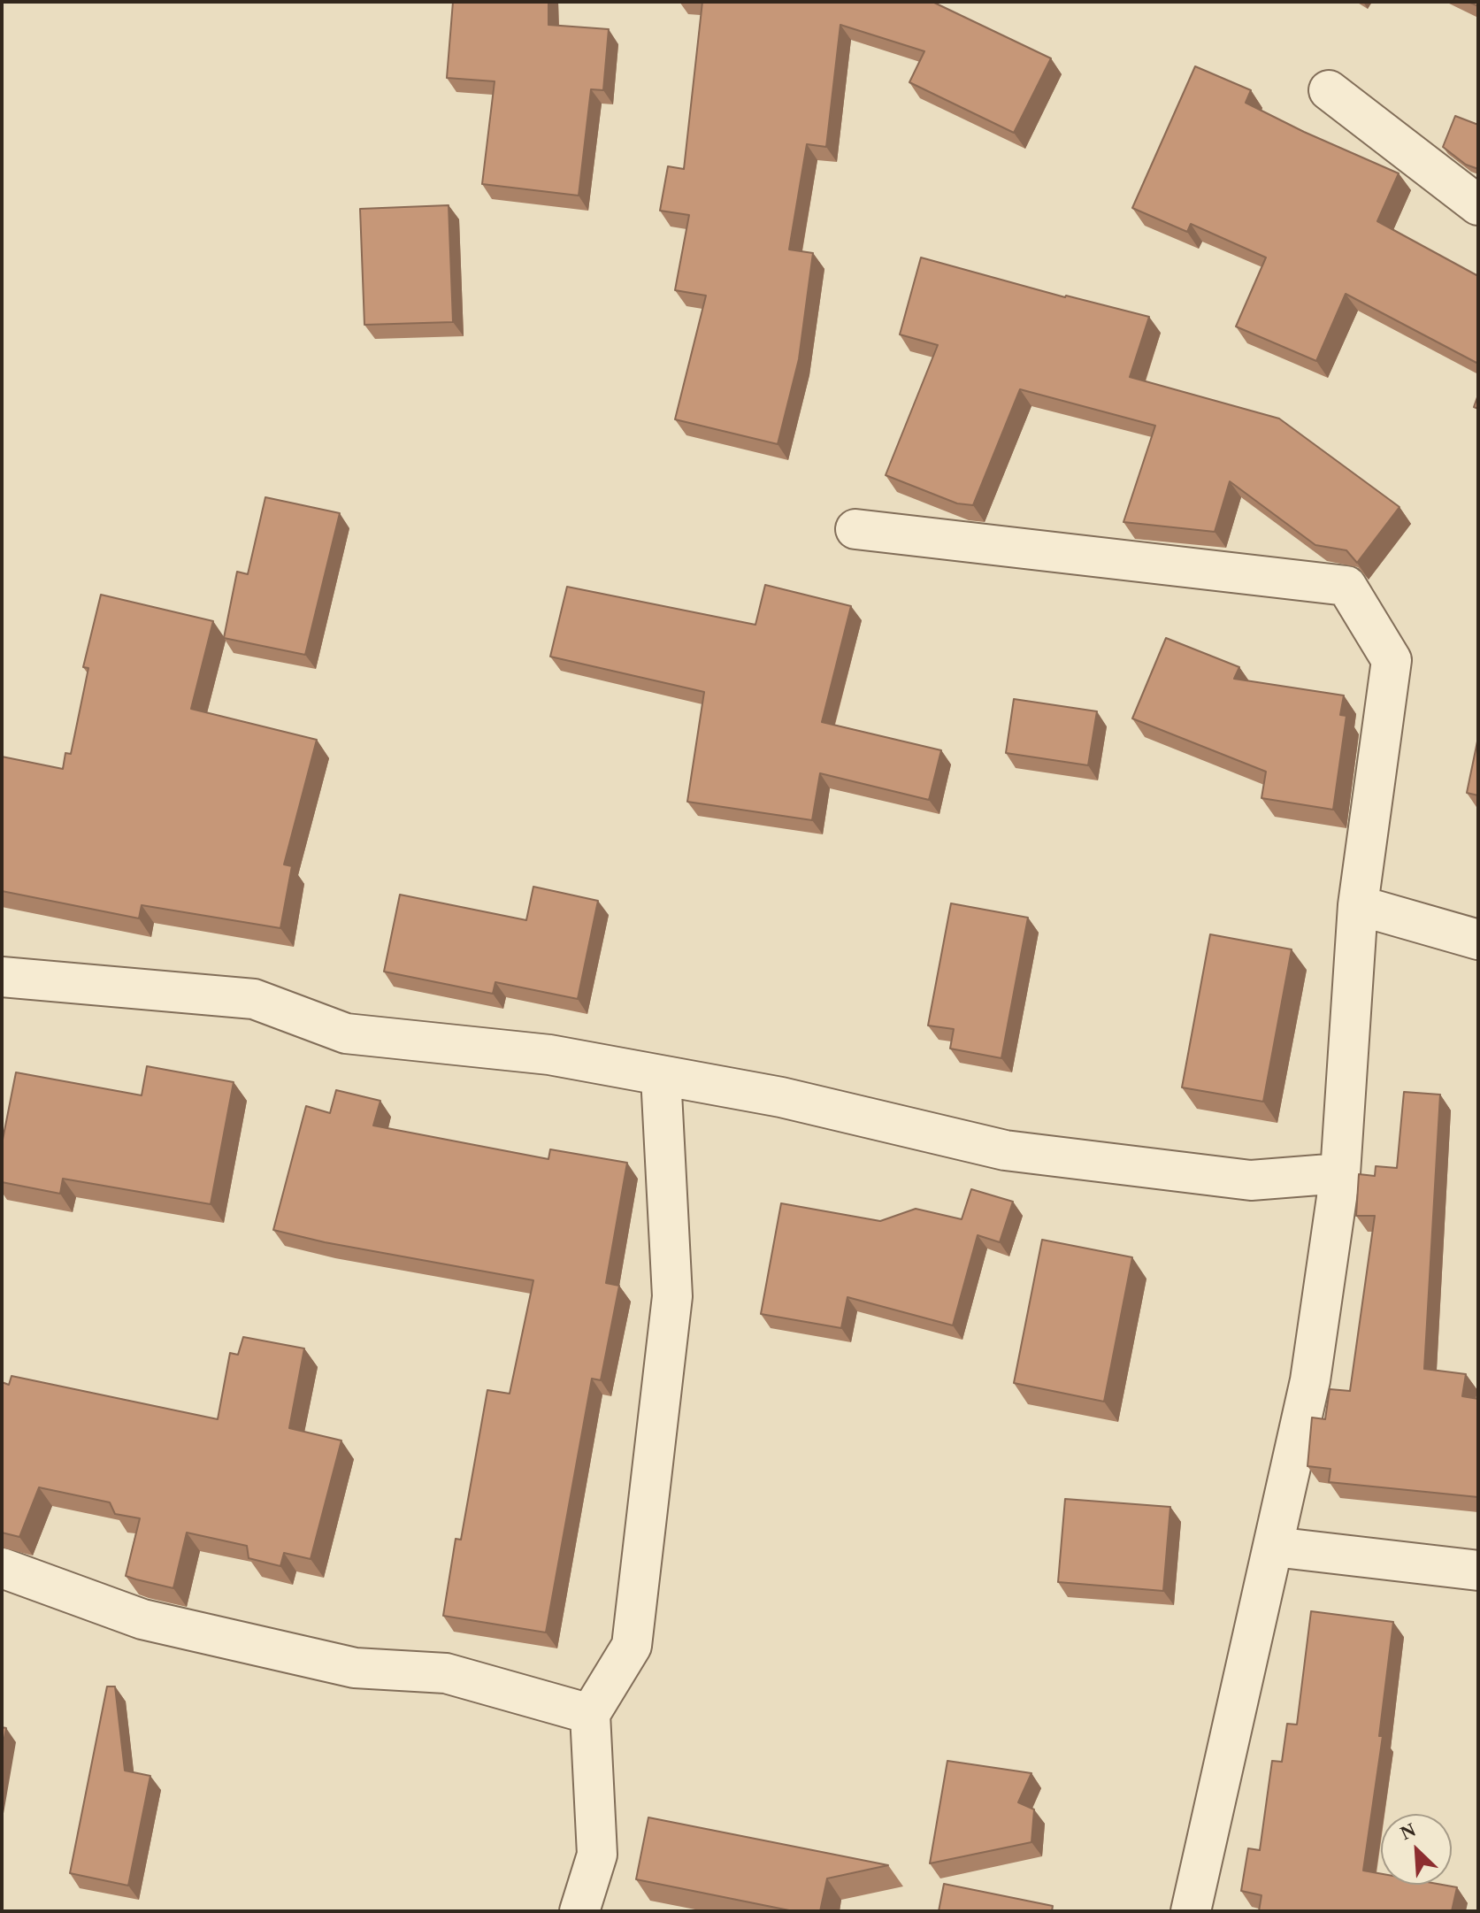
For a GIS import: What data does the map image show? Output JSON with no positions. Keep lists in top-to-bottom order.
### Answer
{
  "north": "top left"
}
